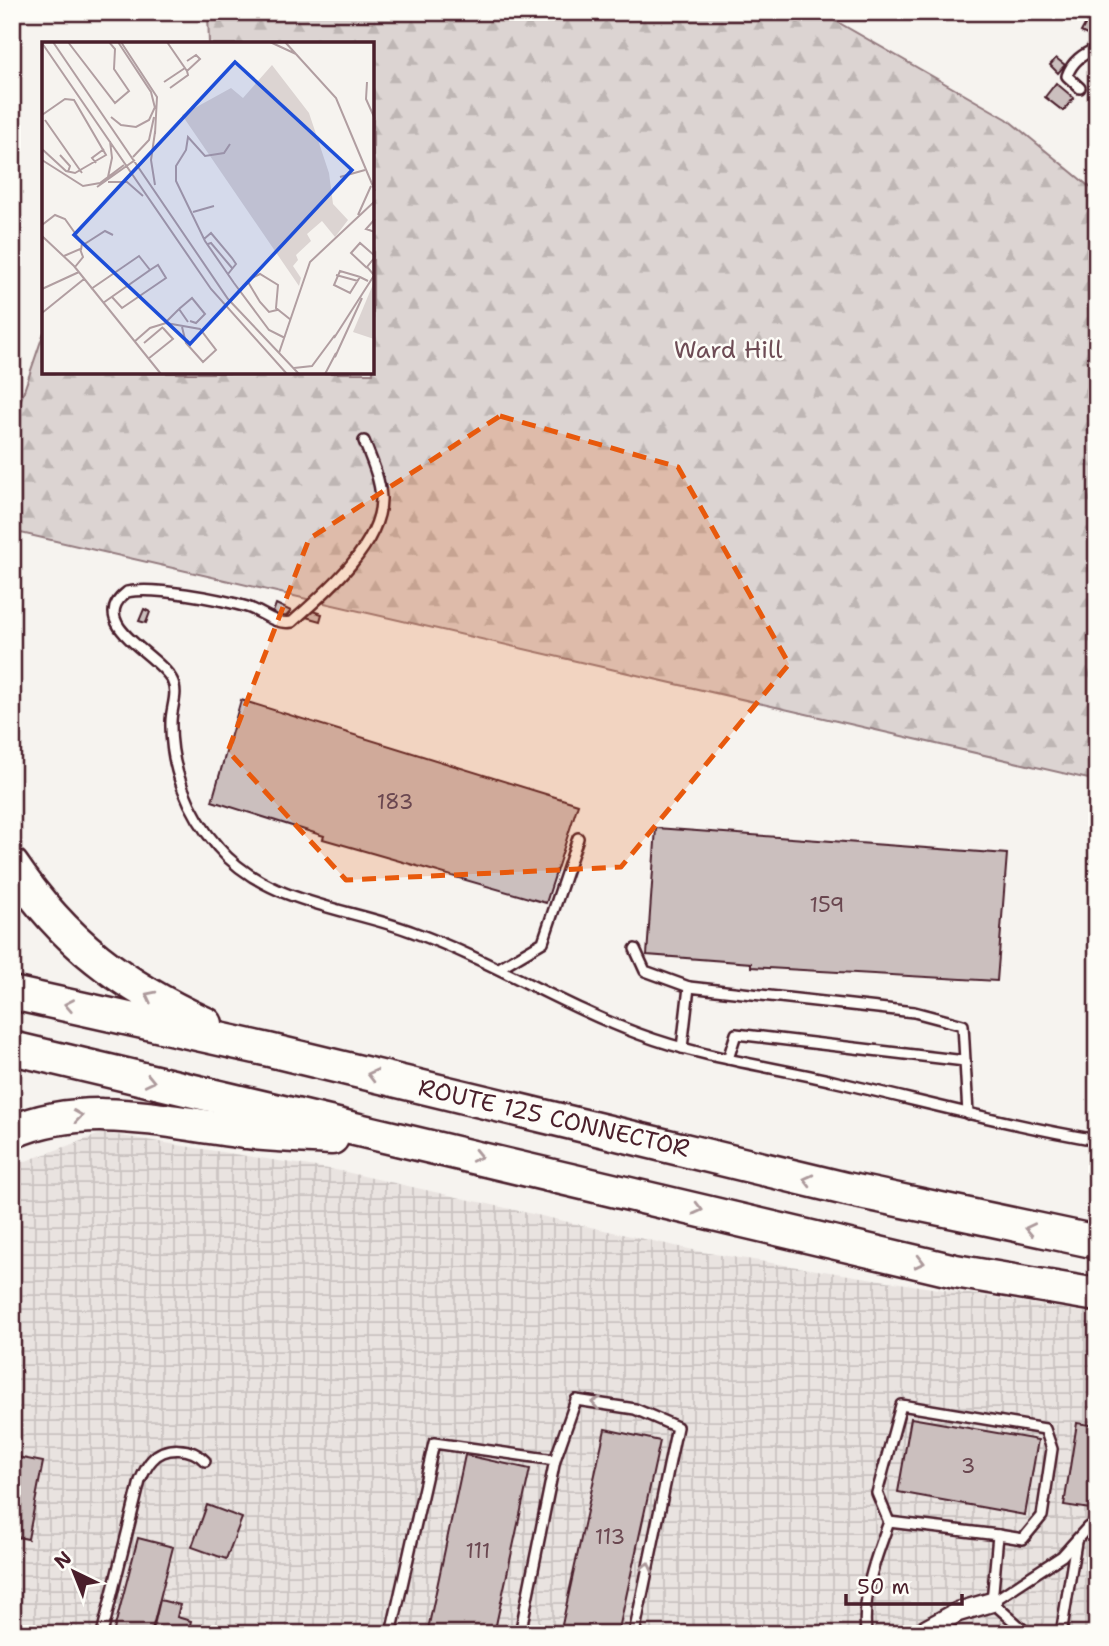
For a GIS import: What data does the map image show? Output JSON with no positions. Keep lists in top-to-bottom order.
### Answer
{
  "streets": {
    "highway": ["ROUTE 125 CONNECTOR"]
  },
  "parks": ["Ward Hill"],
  "house_numbers": [
    "183",
    "159",
    "3",
    "113",
    "111"
  ],
  "scale_bar": "50 m",
  "north": "top left"
}
